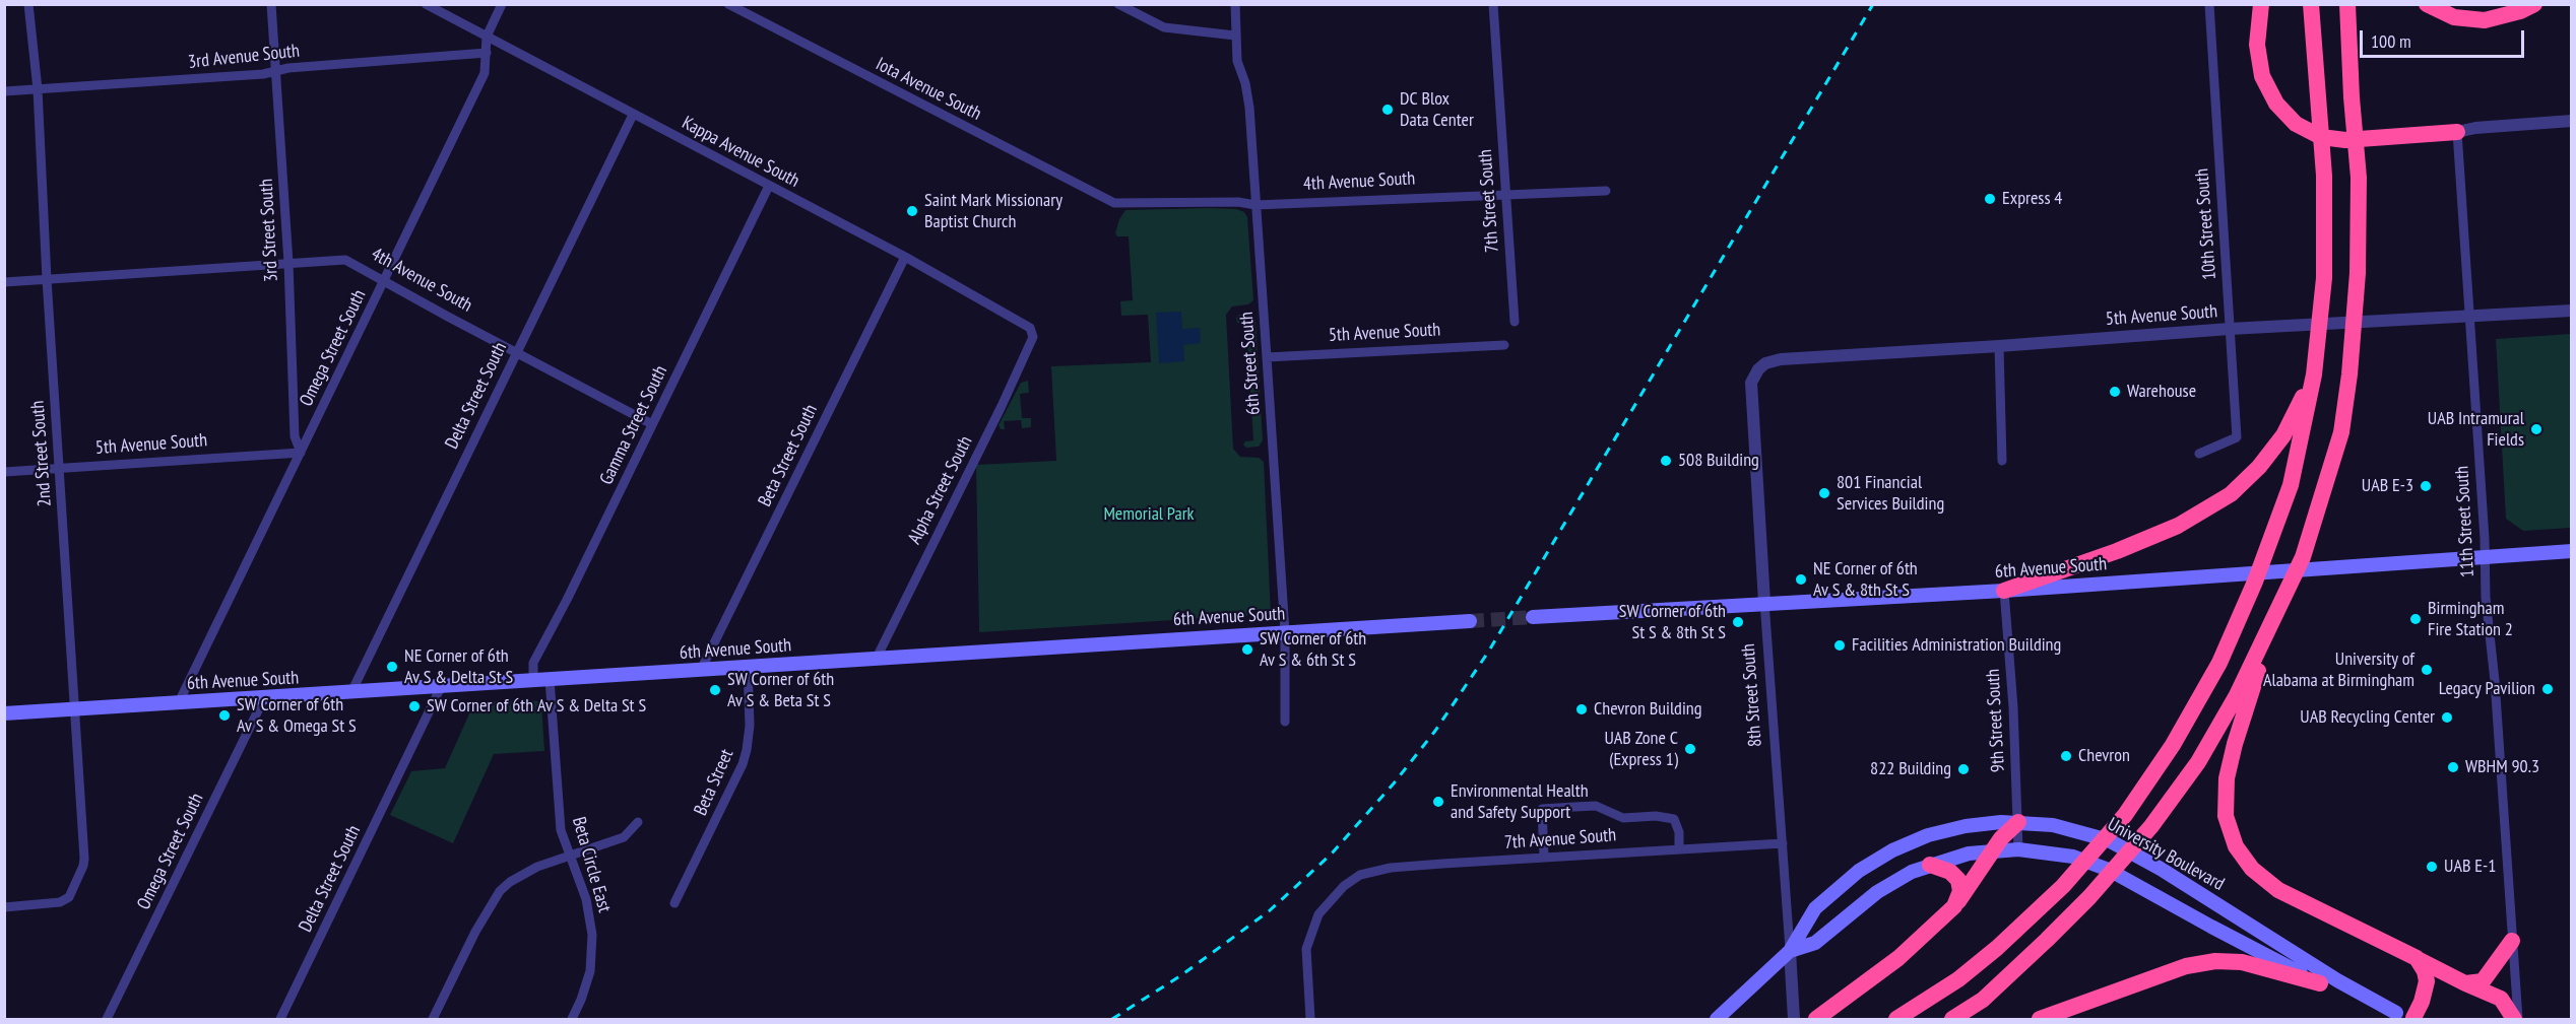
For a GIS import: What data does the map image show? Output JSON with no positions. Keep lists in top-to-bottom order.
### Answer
{
  "streets": {
    "main road": ["6th Avenue South", "University Boulevard"],
    "street": [
      "3rd Avenue South",
      "Iota Avenue South",
      "Kappa Avenue South",
      "4th Avenue South",
      "7th Street South",
      "10th Street South",
      "3rd Street South",
      "5th Avenue South",
      "Omega Street South",
      "6th Street South",
      "Delta Street South",
      "Gamma Street South",
      "2nd Street South",
      "Beta Street South",
      "Alpha Street South",
      "11th Street South",
      "8th Street South",
      "9th Street South",
      "Beta Street",
      "7th Avenue South",
      "Beta Circle East"
    ]
  },
  "crossings": [
    ["3rd Avenue South", "3rd Street South"],
    ["3rd Avenue South", "Omega Street South"],
    ["3rd Avenue South", "2nd Street South"],
    ["Iota Avenue South", "4th Avenue South"],
    ["Kappa Avenue South", "Omega Street South"],
    ["Kappa Avenue South", "Delta Street South"],
    ["Kappa Avenue South", "Gamma Street South"],
    ["Kappa Avenue South", "Beta Street South"],
    ["Kappa Avenue South", "Alpha Street South"],
    ["4th Avenue South", "7th Street South"],
    ["4th Avenue South", "3rd Street South"],
    ["4th Avenue South", "Omega Street South"],
    ["4th Avenue South", "6th Street South"],
    ["4th Avenue South", "Delta Street South"],
    ["4th Avenue South", "Gamma Street South"],
    ["4th Avenue South", "2nd Street South"],
    ["10th Street South", "5th Avenue South"],
    ["3rd Street South", "5th Avenue South"],
    ["3rd Street South", "Omega Street South"],
    ["5th Avenue South", "Omega Street South"],
    ["5th Avenue South", "6th Street South"],
    ["5th Avenue South", "2nd Street South"],
    ["5th Avenue South", "11th Street South"],
    ["5th Avenue South", "8th Street South"],
    ["Omega Street South", "6th Avenue South"],
    ["6th Street South", "6th Avenue South"],
    ["Delta Street South", "6th Avenue South"],
    ["Gamma Street South", "6th Avenue South"],
    ["2nd Street South", "6th Avenue South"],
    ["Beta Street South", "6th Avenue South"],
    ["Alpha Street South", "6th Avenue South"],
    ["11th Street South", "6th Avenue South"],
    ["6th Avenue South", "8th Street South"],
    ["6th Avenue South", "9th Street South"],
    ["6th Avenue South", "Beta Street"],
    ["6th Avenue South", "Beta Circle East"],
    ["8th Street South", "7th Avenue South"],
    ["8th Street South", "University Boulevard"],
    ["9th Street South", "University Boulevard"]
  ],
  "parks": ["Memorial Park"],
  "places": [
    "DC Blox Data Center",
    "Express 4",
    "Saint Mark Missionary Baptist Church",
    "Warehouse",
    "UAB Intramural Fields",
    "508 Building",
    "UAB E-3",
    "801 Financial Services Building",
    "NE Corner of 6th Av S & 8th St S",
    "Birmingham Fire Station 2",
    "SW Corner of 6th St S & 8th St S",
    "Facilities Administration Building",
    "SW Corner of 6th Av S & 6th St S",
    "NE Corner of 6th Av S & Delta St S",
    "University of Alabama at Birmingham",
    "Legacy Pavilion",
    "SW Corner of 6th Av S & Beta St S",
    "SW Corner of 6th Av S & Delta St S",
    "Chevron Building",
    "SW Corner of 6th Av S & Omega St S",
    "UAB Recycling Center",
    "UAB Zone C (Express 1)",
    "Chevron",
    "WBHM 90.3",
    "822 Building",
    "Environmental Health and Safety Support",
    "UAB E-1"
  ],
  "scale_bar": "100 m"
}
